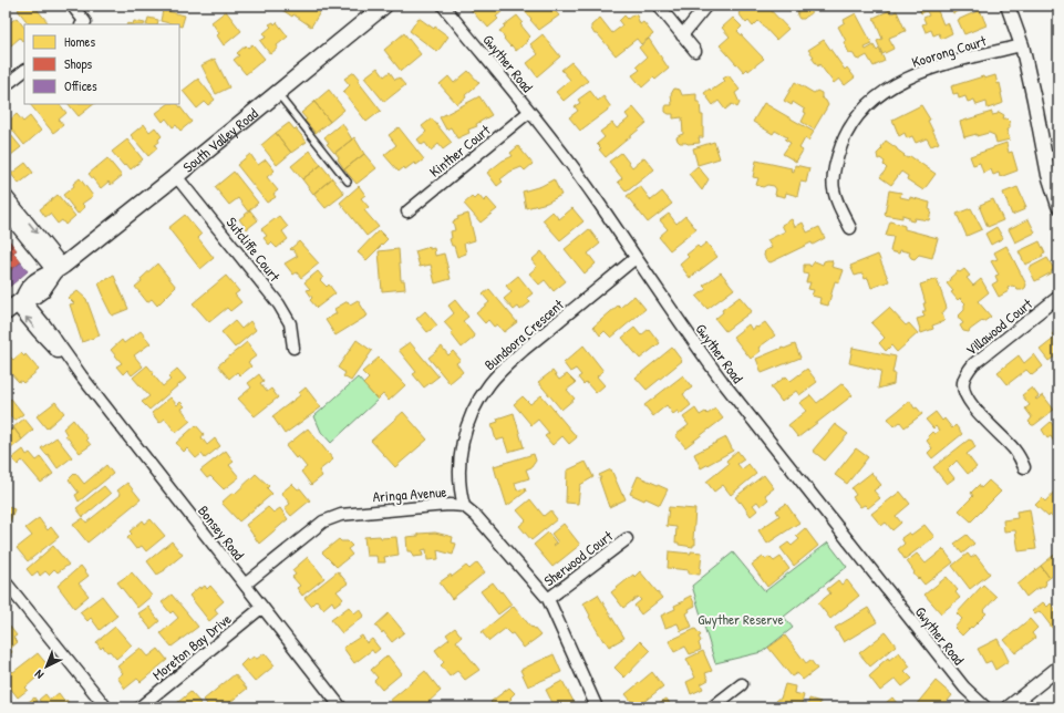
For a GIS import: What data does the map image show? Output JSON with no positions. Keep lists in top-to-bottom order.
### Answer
{
  "streets": {
    "main road": ["South Valley Road"],
    "street": [
      "Koorong Court",
      "Gwyther Road",
      "Kinther Court",
      "Sutcliffe Court",
      "Villawood Court",
      "Bundoora Crescent",
      "Aringa Avenue",
      "Bonsey Road",
      "Sherwood Court",
      "Moreton Bay Drive"
    ]
  },
  "crossings": [
    ["Gwyther Road", "Kinther Court"],
    ["Gwyther Road", "Bundoora Crescent"],
    ["South Valley Road", "Sutcliffe Court"],
    ["South Valley Road", "Bonsey Road"],
    ["Bundoora Crescent", "Aringa Avenue"],
    ["Aringa Avenue", "Bonsey Road"],
    ["Aringa Avenue", "Sherwood Court"],
    ["Bonsey Road", "Moreton Bay Drive"]
  ],
  "parks": ["Gwyther Reserve"],
  "legend": ["Homes", "Shops", "Offices"],
  "north": "bottom left"
}
